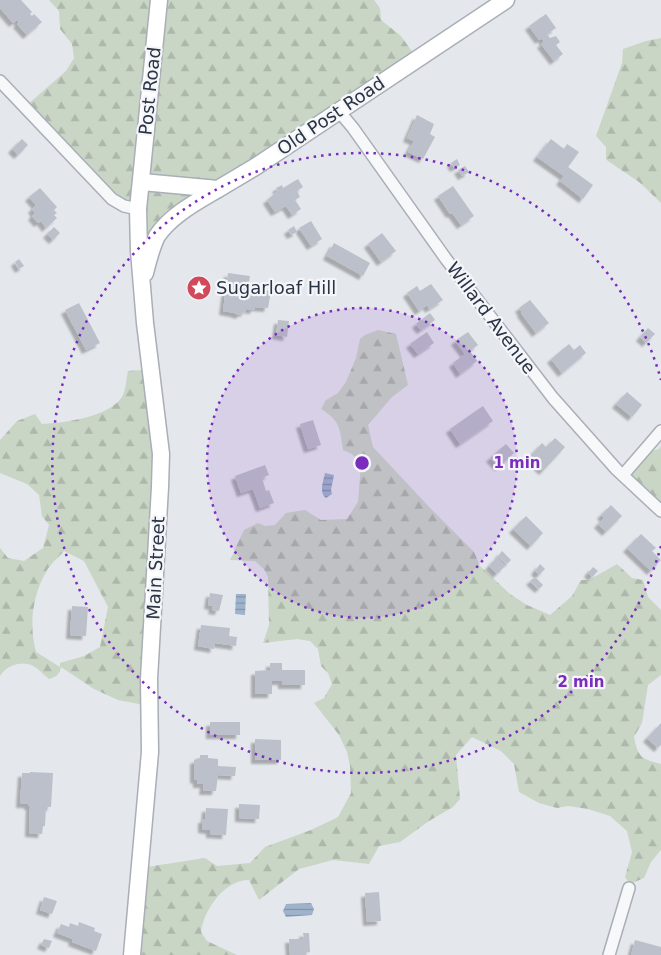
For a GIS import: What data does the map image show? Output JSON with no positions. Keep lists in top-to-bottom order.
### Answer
{
  "streets": {
    "main road": ["Post Road", "Old Post Road", "Main Street"],
    "street": ["Willard Avenue"]
  },
  "crossings": [
    ["Post Road", "Main Street"],
    ["Old Post Road", "Willard Avenue"],
    ["Old Post Road", "Main Street"]
  ],
  "places": {
    "place": ["Sugarloaf Hill"]
  },
  "rings": ["1 min", "2 min"]
}
